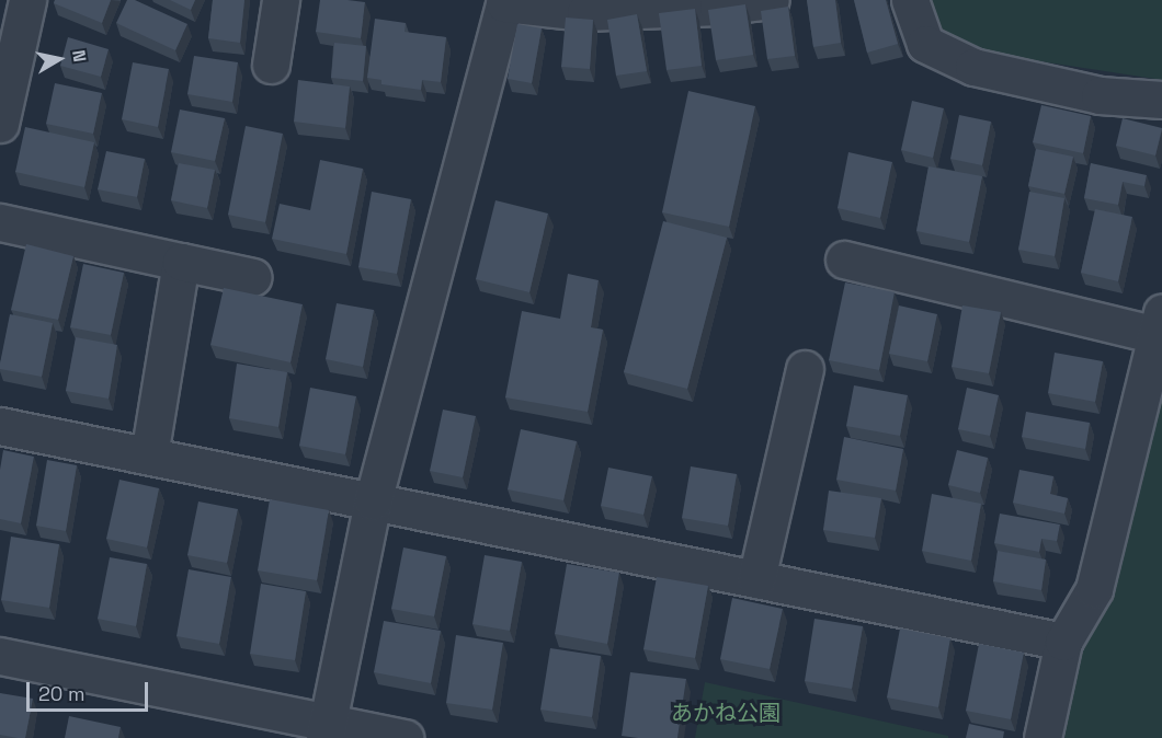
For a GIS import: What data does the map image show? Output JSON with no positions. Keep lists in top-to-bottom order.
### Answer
{
  "parks": ["あかね公園"],
  "scale_bar": "20 m",
  "north": "right"
}
